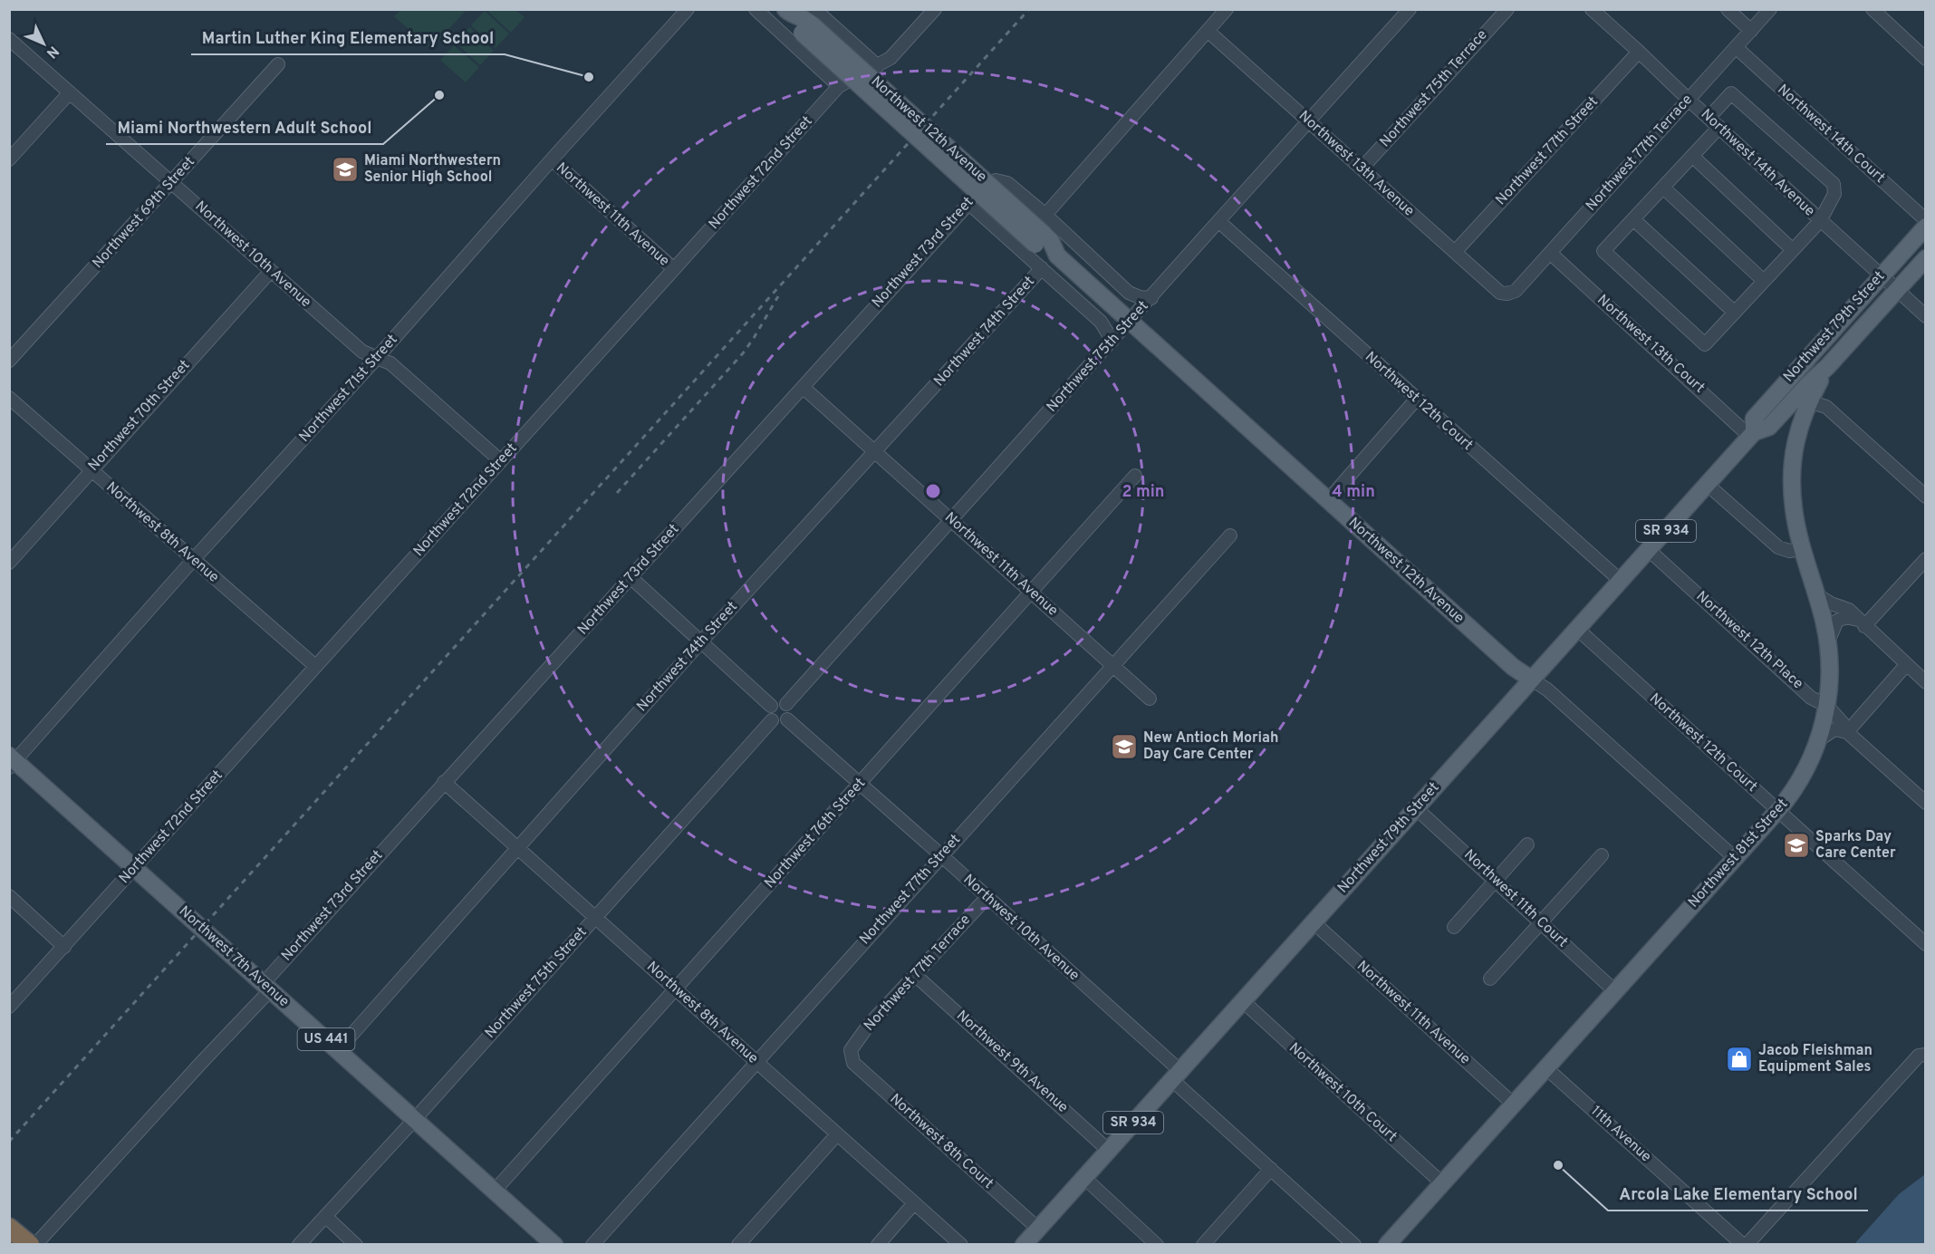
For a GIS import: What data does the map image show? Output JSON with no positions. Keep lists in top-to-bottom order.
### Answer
{
  "streets": {
    "main road": [
      "Northwest 12th Avenue",
      "Northwest 79th Street",
      "SR 934",
      "Northwest 81st Street",
      "Northwest 7th Avenue",
      "US 441"
    ],
    "street": [
      "Northwest 75th Terrace",
      "Northwest 14th Court",
      "Northwest 77th Street",
      "Northwest 77th Terrace",
      "Northwest 14th Avenue",
      "Northwest 13th Avenue",
      "Northwest 72nd Street",
      "Northwest 69th Street",
      "Northwest 11th Avenue",
      "Northwest 73rd Street",
      "Northwest 10th Avenue",
      "Northwest 74th Street",
      "Northwest 13th Court",
      "Northwest 75th Street",
      "Northwest 71st Street",
      "Northwest 12th Court",
      "Northwest 70th Street",
      "Northwest 8th Avenue",
      "Northwest 12th Place",
      "Northwest 76th Street",
      "Northwest 11th Court",
      "Northwest 9th Avenue",
      "Northwest 10th Court",
      "11th Avenue",
      "Northwest 8th Court"
    ]
  },
  "crossings": [
    ["Northwest 75th Terrace", "Northwest 13th Avenue"],
    ["Northwest 12th Avenue", "Northwest 72nd Street"],
    ["Northwest 12th Avenue", "Northwest 73rd Street"],
    ["Northwest 12th Avenue", "Northwest 79th Street"],
    ["Northwest 12th Avenue", "Northwest 74th Street"],
    ["Northwest 12th Avenue", "Northwest 75th Street"],
    ["Northwest 12th Avenue", "Northwest 81st Street"],
    ["Northwest 14th Court", "Northwest 77th Terrace"],
    ["Northwest 77th Street", "Northwest 14th Avenue"],
    ["Northwest 77th Street", "Northwest 13th Avenue"],
    ["Northwest 77th Street", "Northwest 11th Avenue"],
    ["Northwest 77th Street", "Northwest 10th Avenue"],
    ["Northwest 77th Street", "Northwest 8th Avenue"],
    ["Northwest 77th Terrace", "Northwest 14th Avenue"],
    ["Northwest 77th Terrace", "Northwest 13th Avenue"],
    ["Northwest 77th Terrace", "Northwest 10th Avenue"],
    ["Northwest 77th Terrace", "Northwest 13th Court"],
    ["Northwest 77th Terrace", "Northwest 9th Avenue"],
    ["Northwest 77th Terrace", "Northwest 8th Court"],
    ["Northwest 14th Avenue", "Northwest 79th Street"],
    ["Northwest 13th Avenue", "Northwest 75th Street"],
    ["Northwest 72nd Street", "Northwest 11th Avenue"],
    ["Northwest 72nd Street", "Northwest 10th Avenue"],
    ["Northwest 72nd Street", "Northwest 8th Avenue"],
    ["Northwest 72nd Street", "Northwest 7th Avenue"],
    ["Northwest 69th Street", "Northwest 10th Avenue"],
    ["Northwest 11th Avenue", "Northwest 73rd Street"],
    ["Northwest 11th Avenue", "Northwest 79th Street"],
    ["Northwest 11th Avenue", "Northwest 74th Street"],
    ["Northwest 11th Avenue", "Northwest 75th Street"],
    ["Northwest 11th Avenue", "Northwest 71st Street"],
    ["Northwest 11th Avenue", "Northwest 76th Street"],
    ["Northwest 11th Avenue", "Northwest 81st Street"],
    ["Northwest 73rd Street", "Northwest 8th Avenue"],
    ["Northwest 73rd Street", "Northwest 7th Avenue"],
    ["Northwest 10th Avenue", "Northwest 79th Street"],
    ["Northwest 10th Avenue", "Northwest 75th Street"],
    ["Northwest 10th Avenue", "Northwest 71st Street"],
    ["Northwest 10th Avenue", "Northwest 70th Street"],
    ["Northwest 10th Avenue", "Northwest 76th Street"],
    ["Northwest 79th Street", "Northwest 13th Court"],
    ["Northwest 79th Street", "Northwest 12th Court"],
    ["Northwest 79th Street", "Northwest 12th Place"],
    ["Northwest 79th Street", "Northwest 81st Street"],
    ["Northwest 79th Street", "Northwest 11th Court"],
    ["Northwest 79th Street", "Northwest 9th Avenue"],
    ["Northwest 79th Street", "Northwest 10th Court"],
    ["Northwest 79th Street", "Northwest 8th Court"],
    ["Northwest 74th Street", "Northwest 8th Avenue"],
    ["Northwest 74th Street", "Northwest 7th Avenue"],
    ["Northwest 75th Street", "Northwest 12th Court"],
    ["Northwest 75th Street", "Northwest 8th Avenue"],
    ["Northwest 75th Street", "Northwest 7th Avenue"],
    ["Northwest 71st Street", "Northwest 8th Avenue"],
    ["Northwest 71st Street", "Northwest 7th Avenue"],
    ["Northwest 12th Court", "Northwest 81st Street"],
    ["Northwest 70th Street", "Northwest 8th Avenue"],
    ["Northwest 8th Avenue", "Northwest 76th Street"],
    ["Northwest 12th Place", "Northwest 81st Street"],
    ["Northwest 76th Street", "Northwest 7th Avenue"],
    ["Northwest 81st Street", "Northwest 11th Court"],
    ["Northwest 81st Street", "Northwest 10th Court"],
    ["Northwest 81st Street", "11th Avenue"]
  ],
  "places": {
    "other": ["Martin Luther King Elementary School", "Miami Northwestern Adult School", "Arcola Lake Elementary School"],
    "school or university": ["Miami Northwestern Senior High School", "New Antioch Moriah Day Care Center", "Sparks Day Care Center"],
    "shop": ["Jacob Fleishman Equipment Sales"]
  },
  "north": "bottom right",
  "rings": ["2 min", "4 min"]
}
